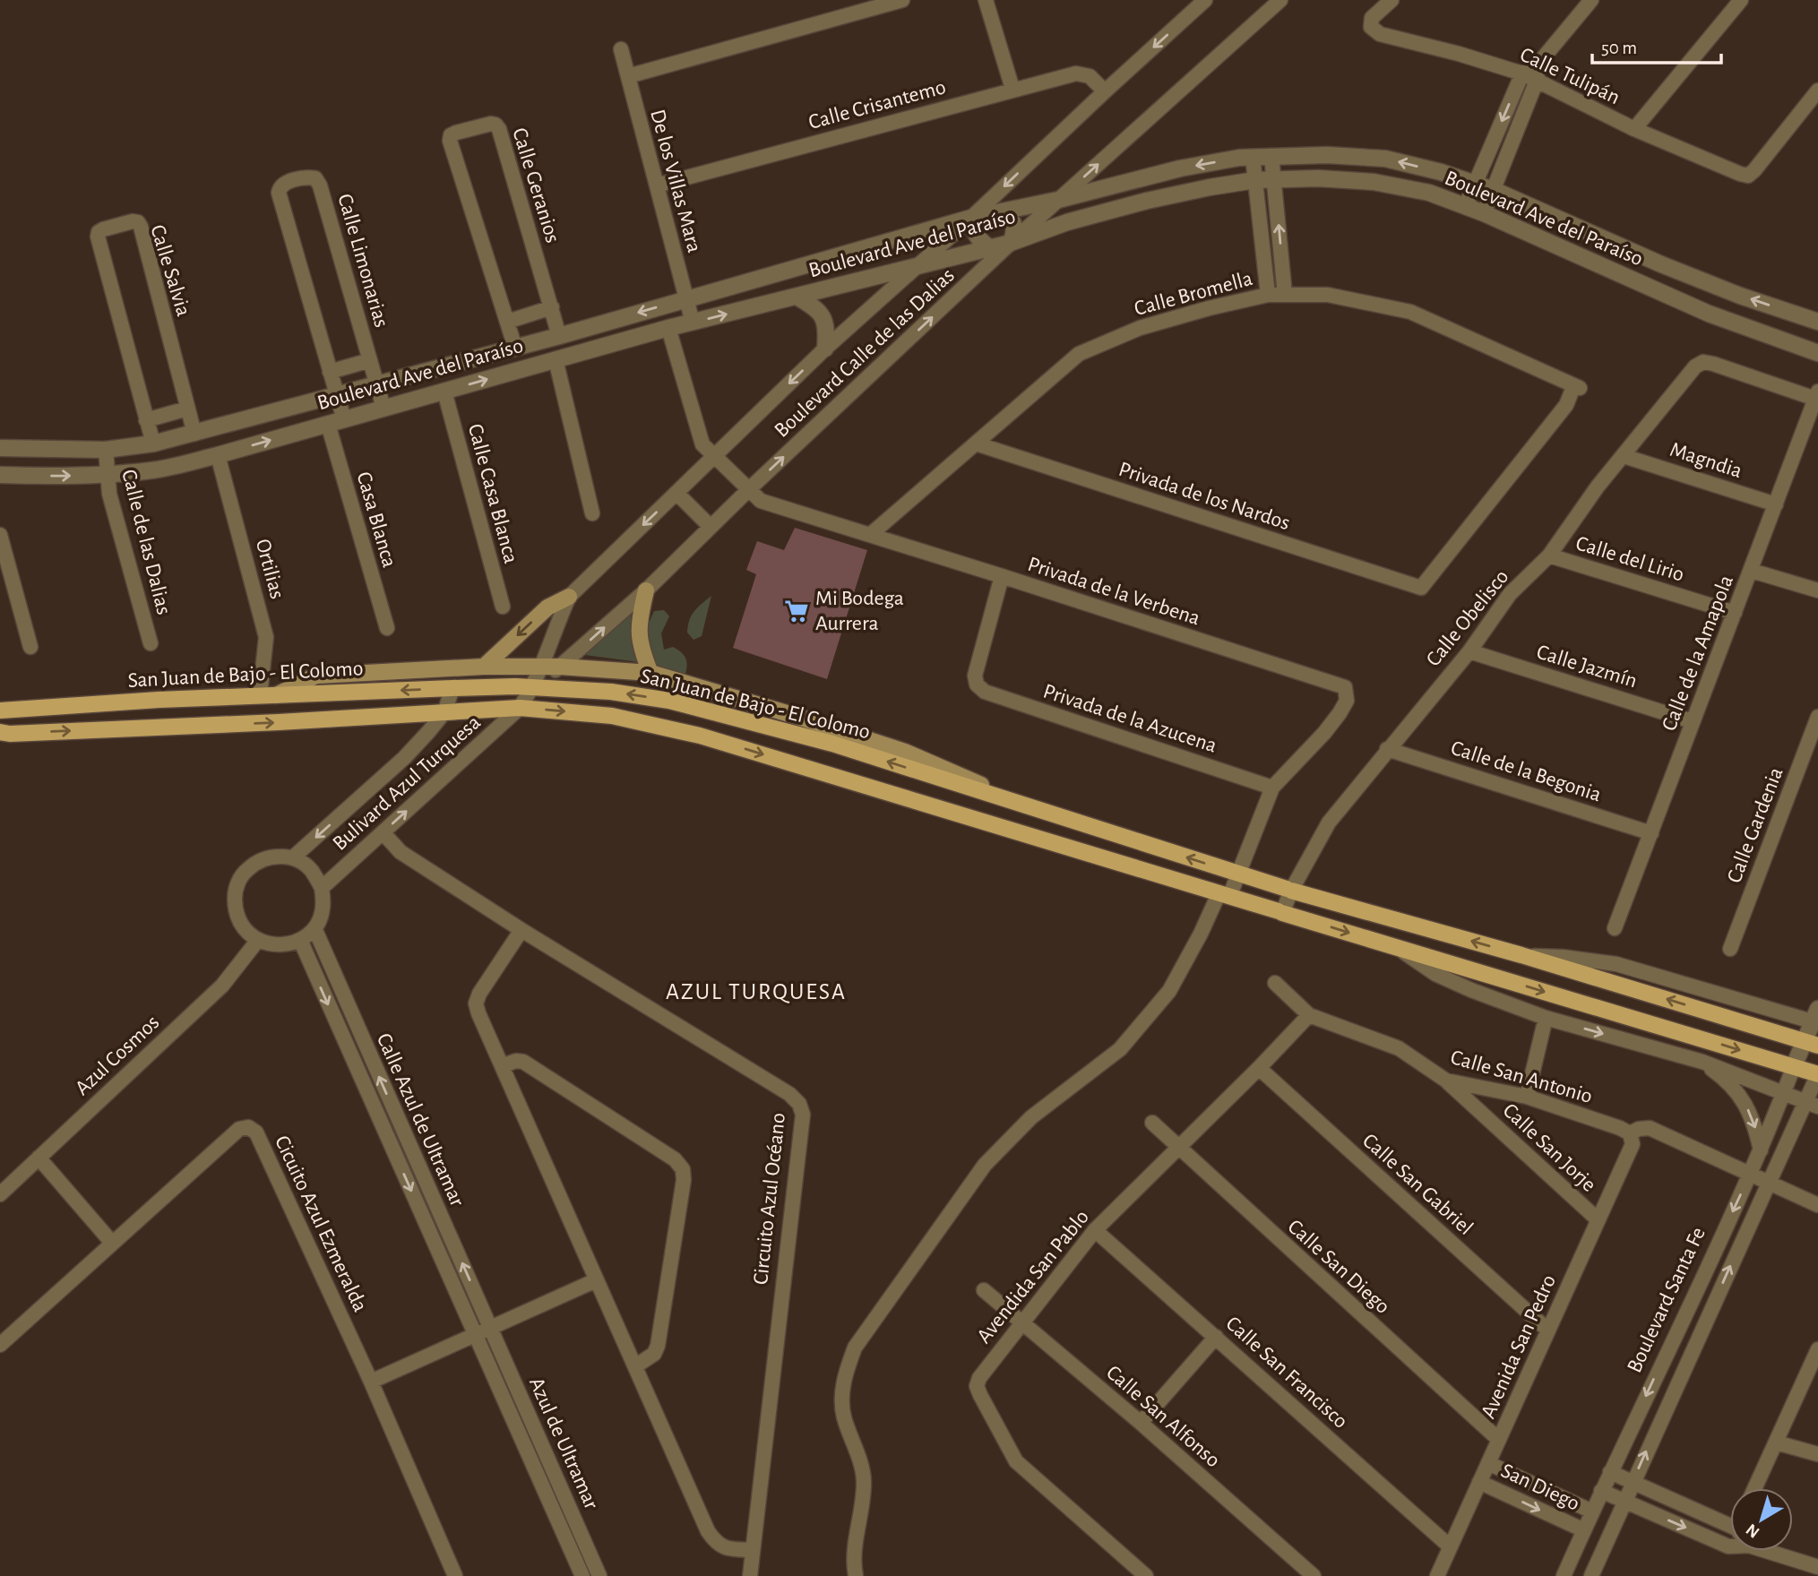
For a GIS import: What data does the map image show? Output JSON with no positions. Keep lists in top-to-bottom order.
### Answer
{
  "streets": {
    "main road": ["San Juan de Bajo - El Colomo"],
    "street": [
      "Calle Tulipán",
      "Calle Crisantemo",
      "De los Villas Mara",
      "Calle Geranios",
      "Boulevard Ave del Paraíso",
      "Calle Limonarias",
      "Calle Salvia",
      "Calle Bromella",
      "Boulevard Calle de las Dalias",
      "Magndia",
      "Calle Casa Blanca",
      "Privada de los Nardos",
      "Casa Blanca",
      "Calle de las Dalias",
      "Calle del Lirio",
      "Ortilias",
      "Privada de la Verbena",
      "Calle Obelisco",
      "Calle de la Amapola",
      "Calle Jazmín",
      "Privada de la Azucena",
      "Calle de la Begonia",
      "Bulivard Azul Turquesa",
      "Calle Gardenia",
      "Azul Cosmos",
      "Calle San Antonio",
      "Calle Azul de Ultramar",
      "Calle San Jorje",
      "Calle San Gabriel",
      "Circuito Azul Océano",
      "Cicuito Azul Ezmeralda",
      "Calle San Diego",
      "Avendida San Pablo",
      "Boulevard Santa Fe",
      "Avenida San Pedro",
      "Calle San Francisco",
      "Calle San Alfonso",
      "Azul de Ultramar",
      "San Diego"
    ]
  },
  "crossings": [
    ["Calle Crisantemo", "De los Villas Mara"],
    ["Calle Crisantemo", "Boulevard Calle de las Dalias"],
    ["De los Villas Mara", "Boulevard Ave del Paraíso"],
    ["Calle Geranios", "Boulevard Ave del Paraíso"],
    ["Boulevard Ave del Paraíso", "Calle Limonarias"],
    ["Boulevard Ave del Paraíso", "Calle Salvia"],
    ["Boulevard Ave del Paraíso", "Boulevard Calle de las Dalias"],
    ["Boulevard Ave del Paraíso", "Calle Casa Blanca"],
    ["Boulevard Ave del Paraíso", "Casa Blanca"],
    ["Boulevard Ave del Paraíso", "Calle de las Dalias"],
    ["Boulevard Ave del Paraíso", "Ortilias"],
    ["Boulevard Ave del Paraíso", "Privada de la Verbena"],
    ["Calle Bromella", "Privada de los Nardos"],
    ["Calle Bromella", "Privada de la Verbena"],
    ["Boulevard Calle de las Dalias", "Privada de la Verbena"],
    ["Boulevard Calle de las Dalias", "San Juan de Bajo - El Colomo"],
    ["Boulevard Calle de las Dalias", "Bulivard Azul Turquesa"],
    ["Magndia", "Calle Obelisco"],
    ["Magndia", "Calle de la Amapola"],
    ["Calle del Lirio", "Calle Obelisco"],
    ["Calle del Lirio", "Calle de la Amapola"],
    ["Ortilias", "San Juan de Bajo - El Colomo"],
    ["Privada de la Verbena", "Privada de la Azucena"],
    ["Calle Obelisco", "Calle de la Amapola"],
    ["Calle Obelisco", "Calle Jazmín"],
    ["Calle Obelisco", "San Juan de Bajo - El Colomo"],
    ["Calle Obelisco", "Calle de la Begonia"],
    ["Calle de la Amapola", "Calle Jazmín"],
    ["Calle de la Amapola", "Calle de la Begonia"],
    ["San Juan de Bajo - El Colomo", "Bulivard Azul Turquesa"],
    ["San Juan de Bajo - El Colomo", "Boulevard Santa Fe"],
    ["Bulivard Azul Turquesa", "Azul Cosmos"],
    ["Bulivard Azul Turquesa", "Calle Azul de Ultramar"],
    ["Bulivard Azul Turquesa", "Circuito Azul Océano"],
    ["Azul Cosmos", "Calle Azul de Ultramar"],
    ["Calle San Antonio", "Calle San Jorje"],
    ["Calle San Antonio", "Avendida San Pablo"],
    ["Calle San Antonio", "Avenida San Pedro"],
    ["Calle Azul de Ultramar", "Azul de Ultramar"],
    ["Calle San Jorje", "Avenida San Pedro"],
    ["Calle San Gabriel", "Avendida San Pablo"],
    ["Calle San Gabriel", "Avenida San Pedro"],
    ["Calle San Diego", "Avendida San Pablo"],
    ["Calle San Diego", "Avenida San Pedro"],
    ["Avendida San Pablo", "Calle San Francisco"],
    ["Avendida San Pablo", "Calle San Alfonso"],
    ["Boulevard Santa Fe", "San Diego"],
    ["Avenida San Pedro", "Calle San Francisco"],
    ["Avenida San Pedro", "San Diego"]
  ],
  "districts": ["AZUL TURQUESA"],
  "places": {
    "supermarket": ["Mi Bodega Aurrera"]
  },
  "scale_bar": "50 m",
  "north": "bottom left"
}
